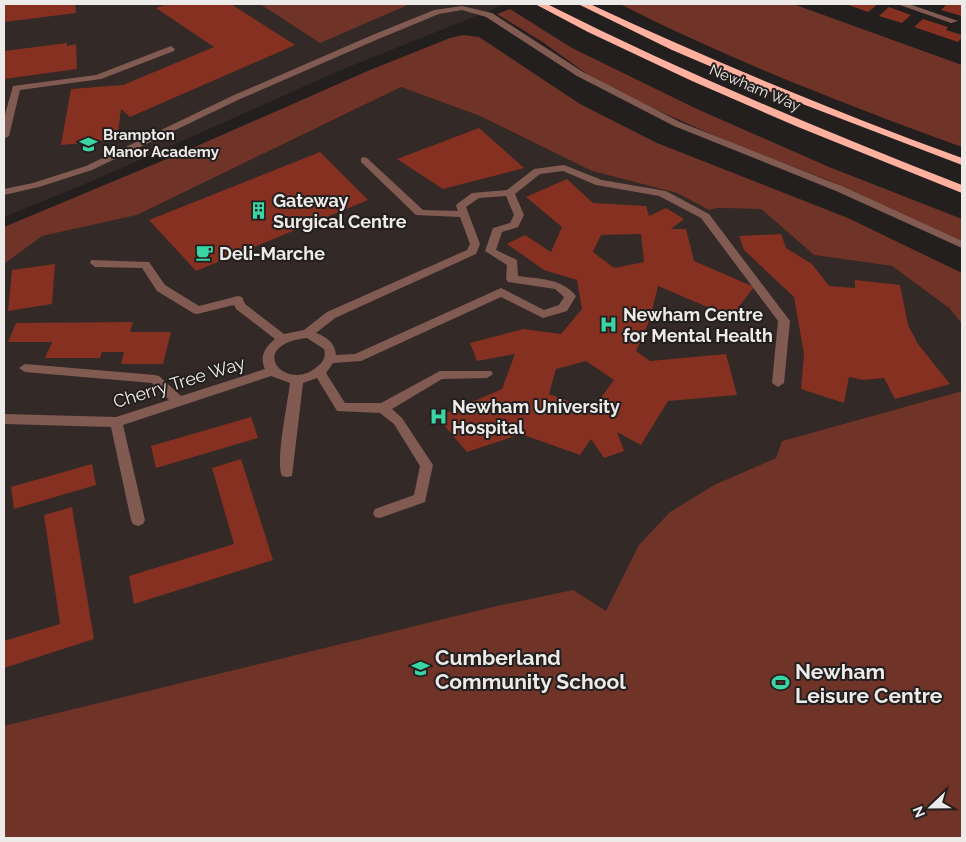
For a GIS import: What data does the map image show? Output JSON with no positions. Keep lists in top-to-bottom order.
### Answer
{
  "streets": {
    "highway": ["Newham Way"],
    "street": ["Cherry Tree Way"]
  },
  "places": {
    "school or university": ["Brampton Manor Academy", "Cumberland Community School"],
    "building": ["Gateway Surgical Centre"],
    "cafe": ["Deli-Marche"],
    "hospital": ["Newham Centre for Mental Health", "Newham University Hospital"],
    "sports": ["Newham Leisure Centre"]
  },
  "north": "left"
}
